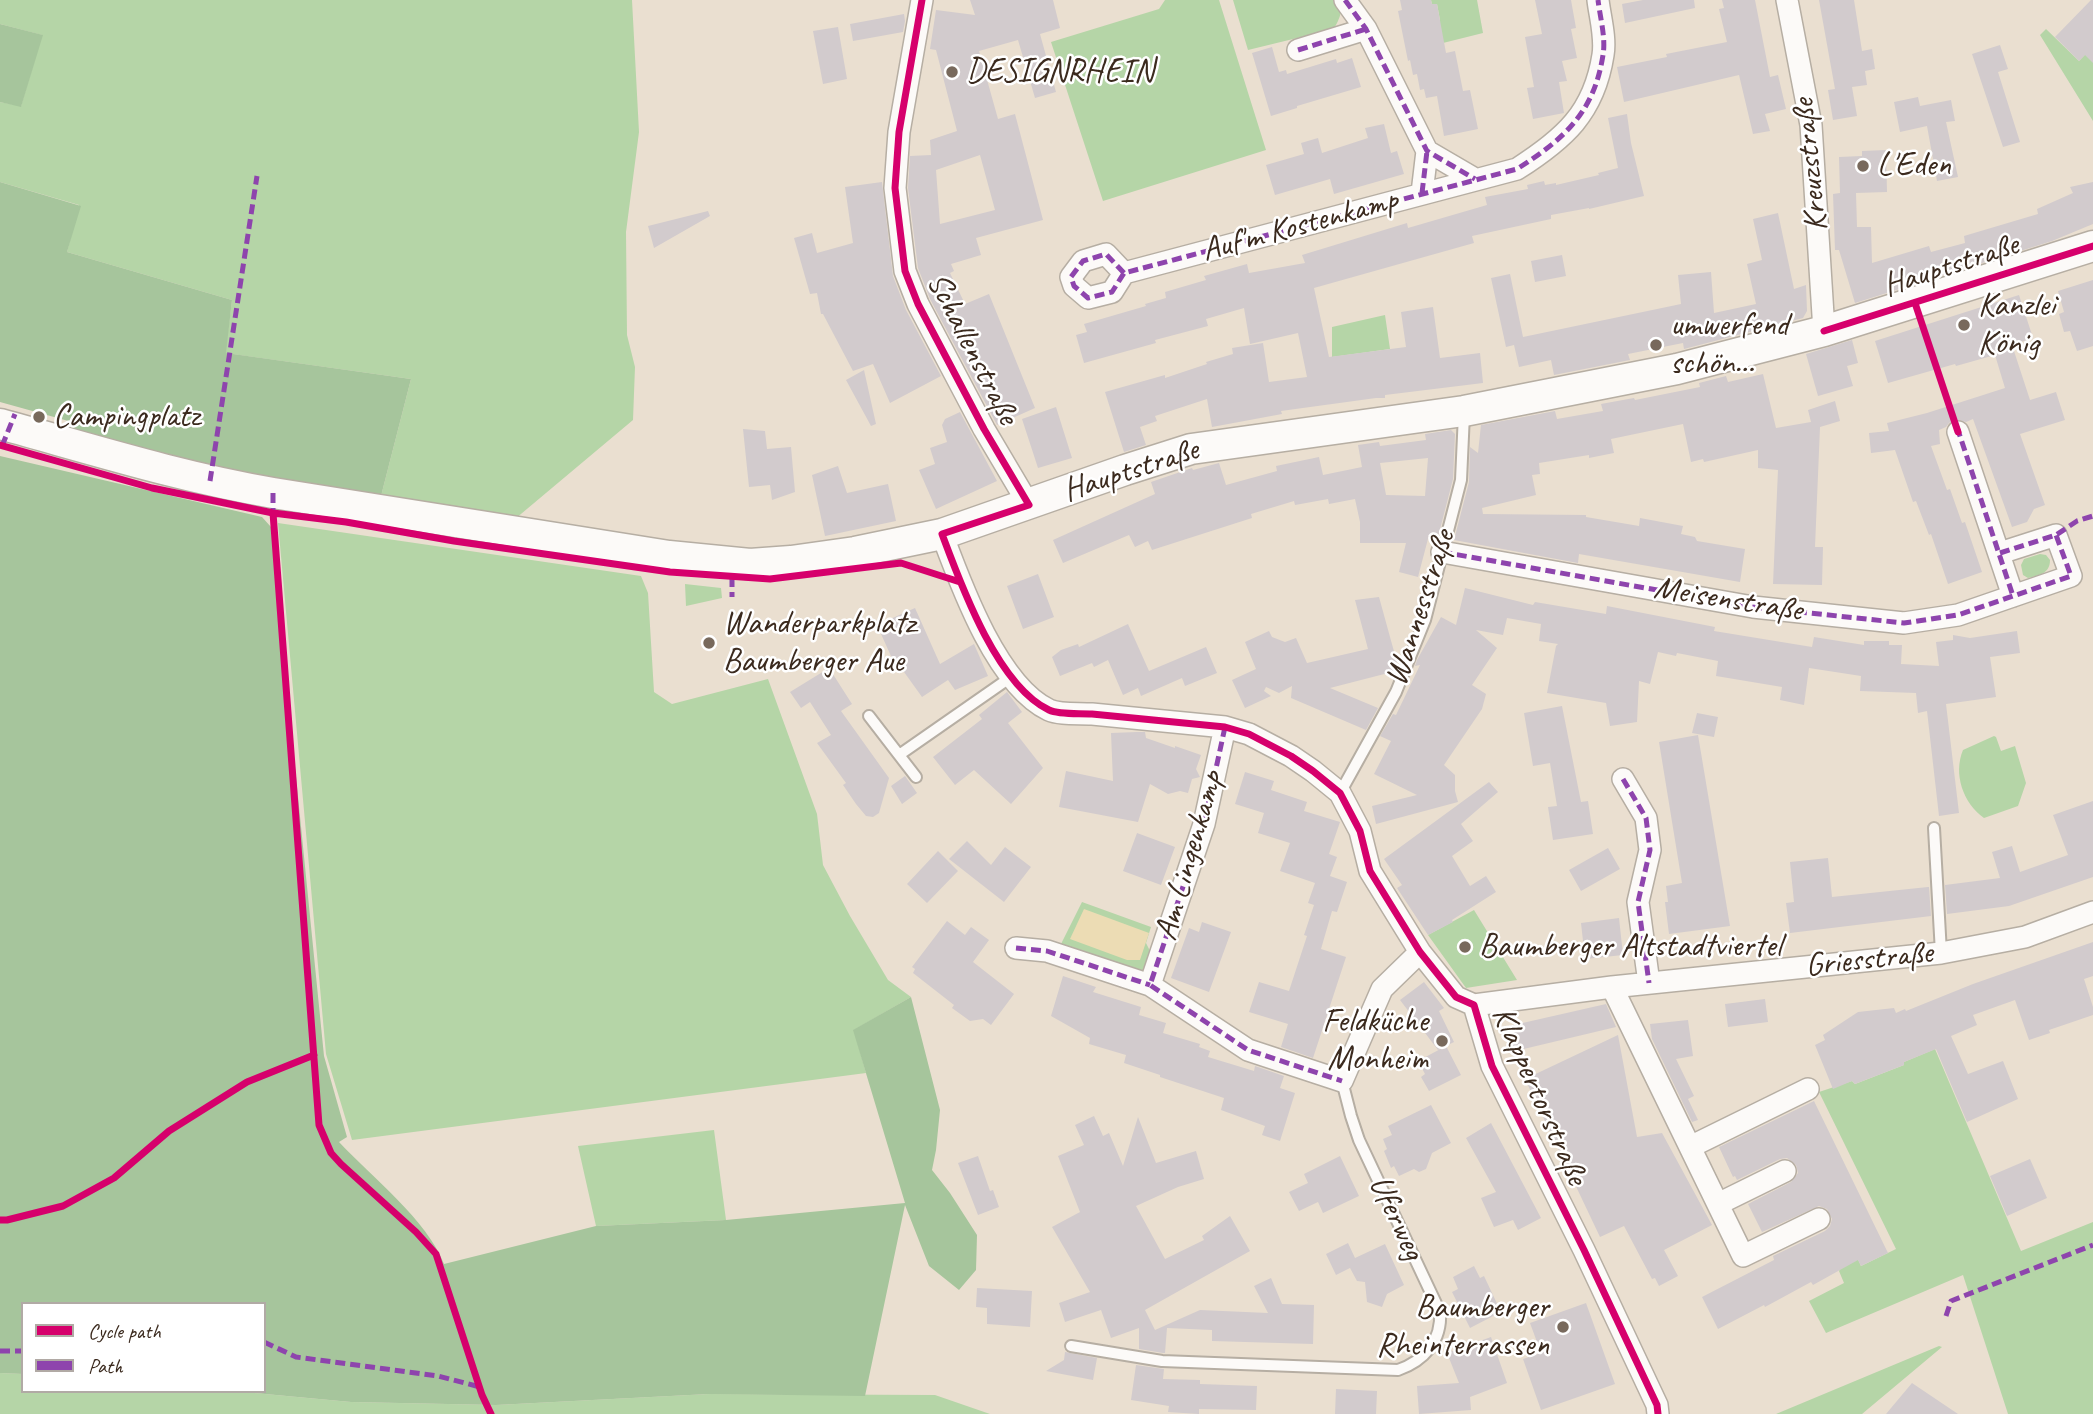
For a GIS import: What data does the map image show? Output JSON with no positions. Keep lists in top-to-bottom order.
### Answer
{
  "streets": {
    "street": [
      "Kreuzstraße",
      "Auf'm Kostenkamp",
      "Hauptstraße",
      "Schallenstraße",
      "Meisenstraße",
      "Am Lingenkamp",
      "Griesstraße",
      "Klappertorstraße"
    ],
    "lane": ["Wannesstraße", "Uferweg"]
  },
  "crossings": [
    ["Kreuzstraße", "Hauptstraße"],
    ["Hauptstraße", "Schallenstraße"],
    ["Hauptstraße", "Wannesstraße"],
    ["Hauptstraße", "Klappertorstraße"],
    ["Meisenstraße", "Wannesstraße"],
    ["Wannesstraße", "Klappertorstraße"],
    ["Am Lingenkamp", "Klappertorstraße"],
    ["Am Lingenkamp", "Uferweg"],
    ["Griesstraße", "Klappertorstraße"]
  ],
  "places": [
    "DESIGNRHEIN",
    "L'Eden",
    "Kanzlei König",
    "umwerfend schön...",
    "Campingplatz",
    "Wanderparkplatz Baumberger Aue",
    "Baumberger Altstadtviertel",
    "Feldküche Monheim",
    "Baumberger Rheinterrassen"
  ],
  "legend": ["Cycle path", "Path"]
}
